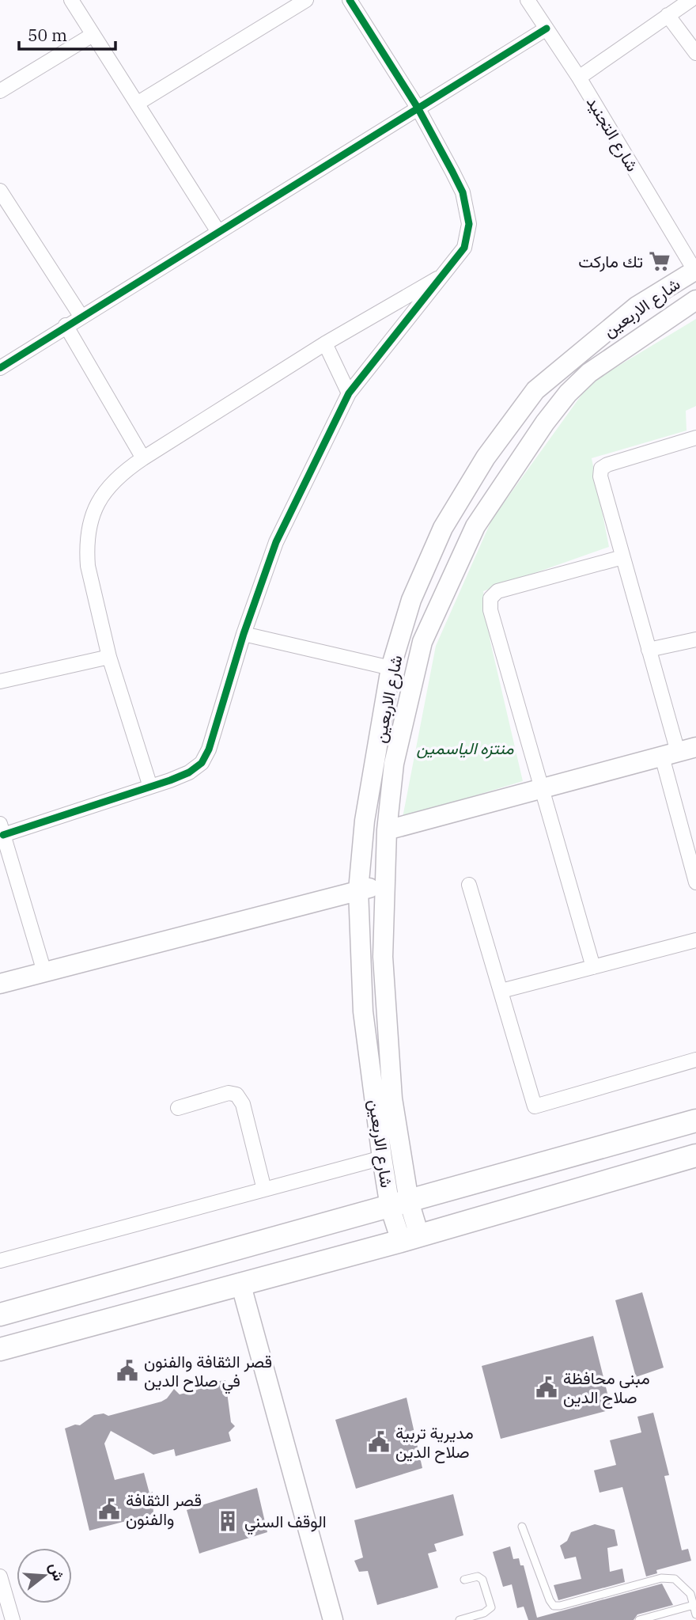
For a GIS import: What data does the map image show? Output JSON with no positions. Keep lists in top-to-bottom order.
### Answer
{
  "streets": {
    "main road": ["شارع الاربعين"],
    "street": ["شارع التجنيد"]
  },
  "crossings": [
    ["شارع التجنيد", "شارع الاربعين"]
  ],
  "parks": ["منتزه الياسمين"],
  "places": {
    "supermarket": ["تك ماركت"],
    "public building": [
      "قصر الثقافة والفنون في صلاح الدين",
      "مبنى محافظة صلاح الدين",
      "مديرية تربية صلاح الدين",
      "قصر الثقافة والفنون"
    ],
    "building": ["الوقف السني"]
  },
  "scale_bar": "50 m",
  "north": "right"
}
